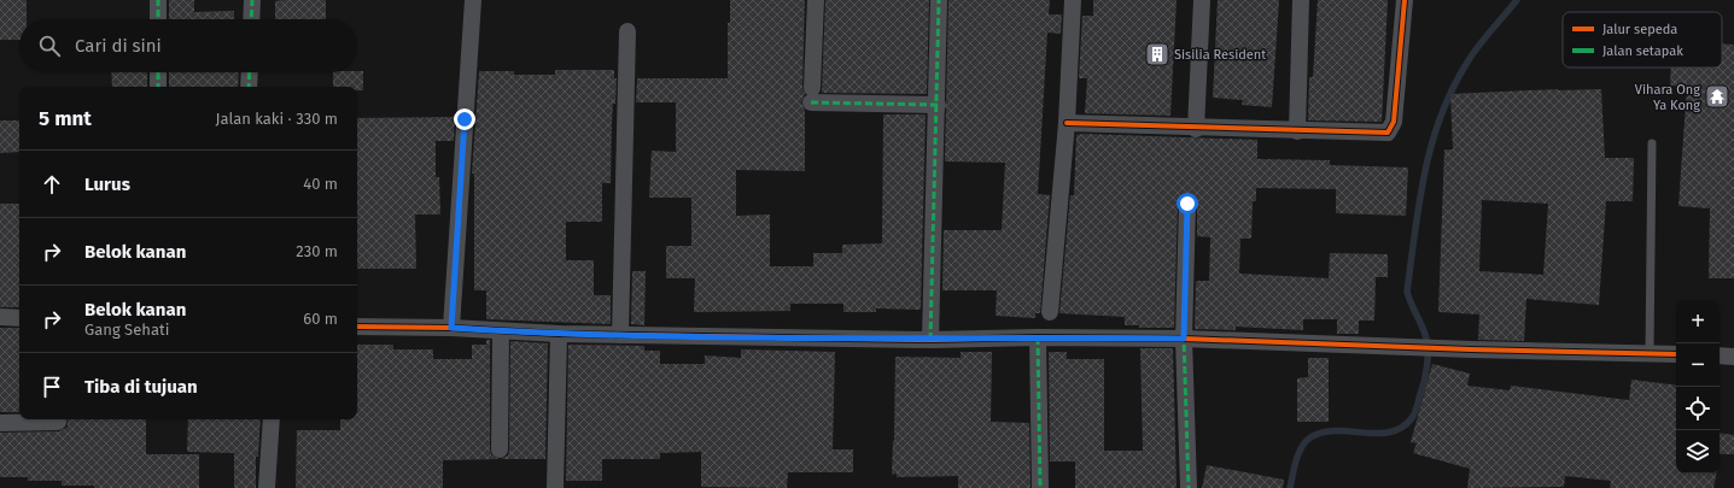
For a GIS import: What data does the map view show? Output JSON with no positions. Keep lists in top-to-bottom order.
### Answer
{
  "places": {
    "building": ["Sisilia Resident"],
    "temple": ["Vihara Ong Ya Kong"]
  },
  "legend": ["Jalur sepeda", "Jalan setapak"],
  "page": {
    "search": "Cari di sini",
    "heading": ["5 mnt", "Jalan kaki · 330 m"],
    "list": [
      ["Lurus", "40 m"],
      ["Belok kanan", "230 m"],
      ["Belok kanan", "Gang Sehati", "60 m"],
      "Tiba di tujuan"
    ],
    "map_buttons": ["+", "−"]
  }
}
